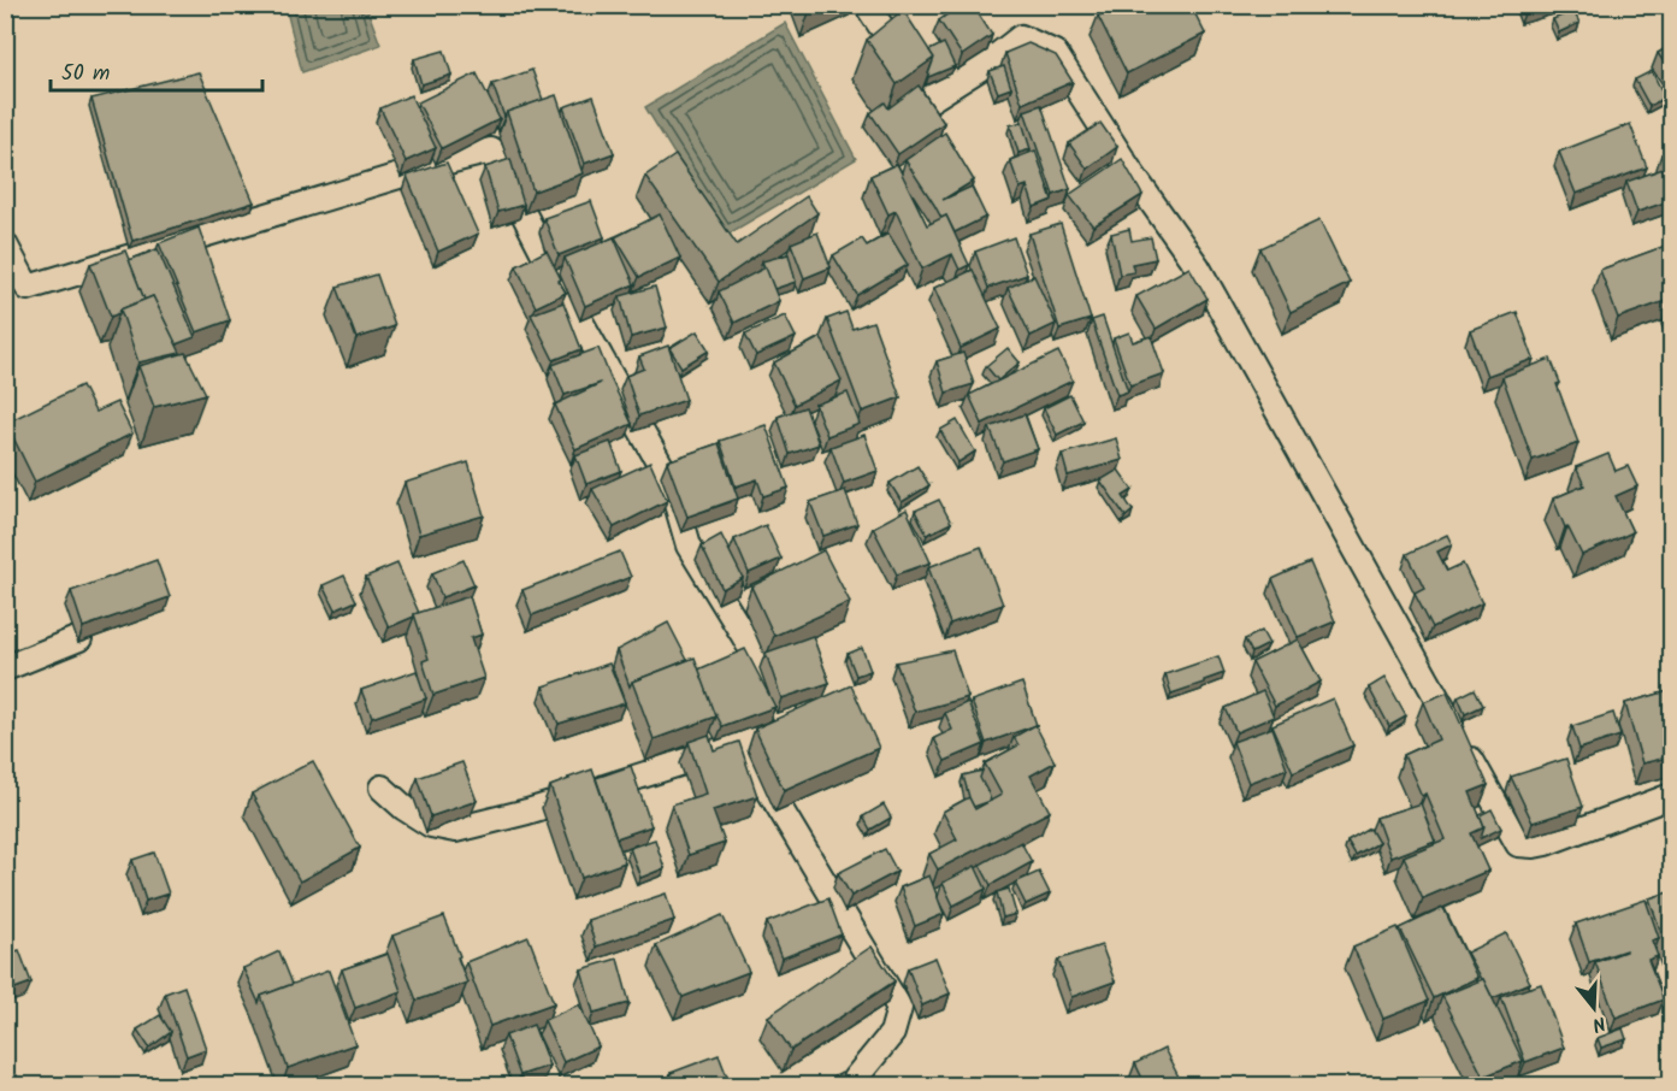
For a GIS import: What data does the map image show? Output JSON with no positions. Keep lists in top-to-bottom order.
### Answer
{
  "scale_bar": "50 m",
  "north": "bottom"
}
